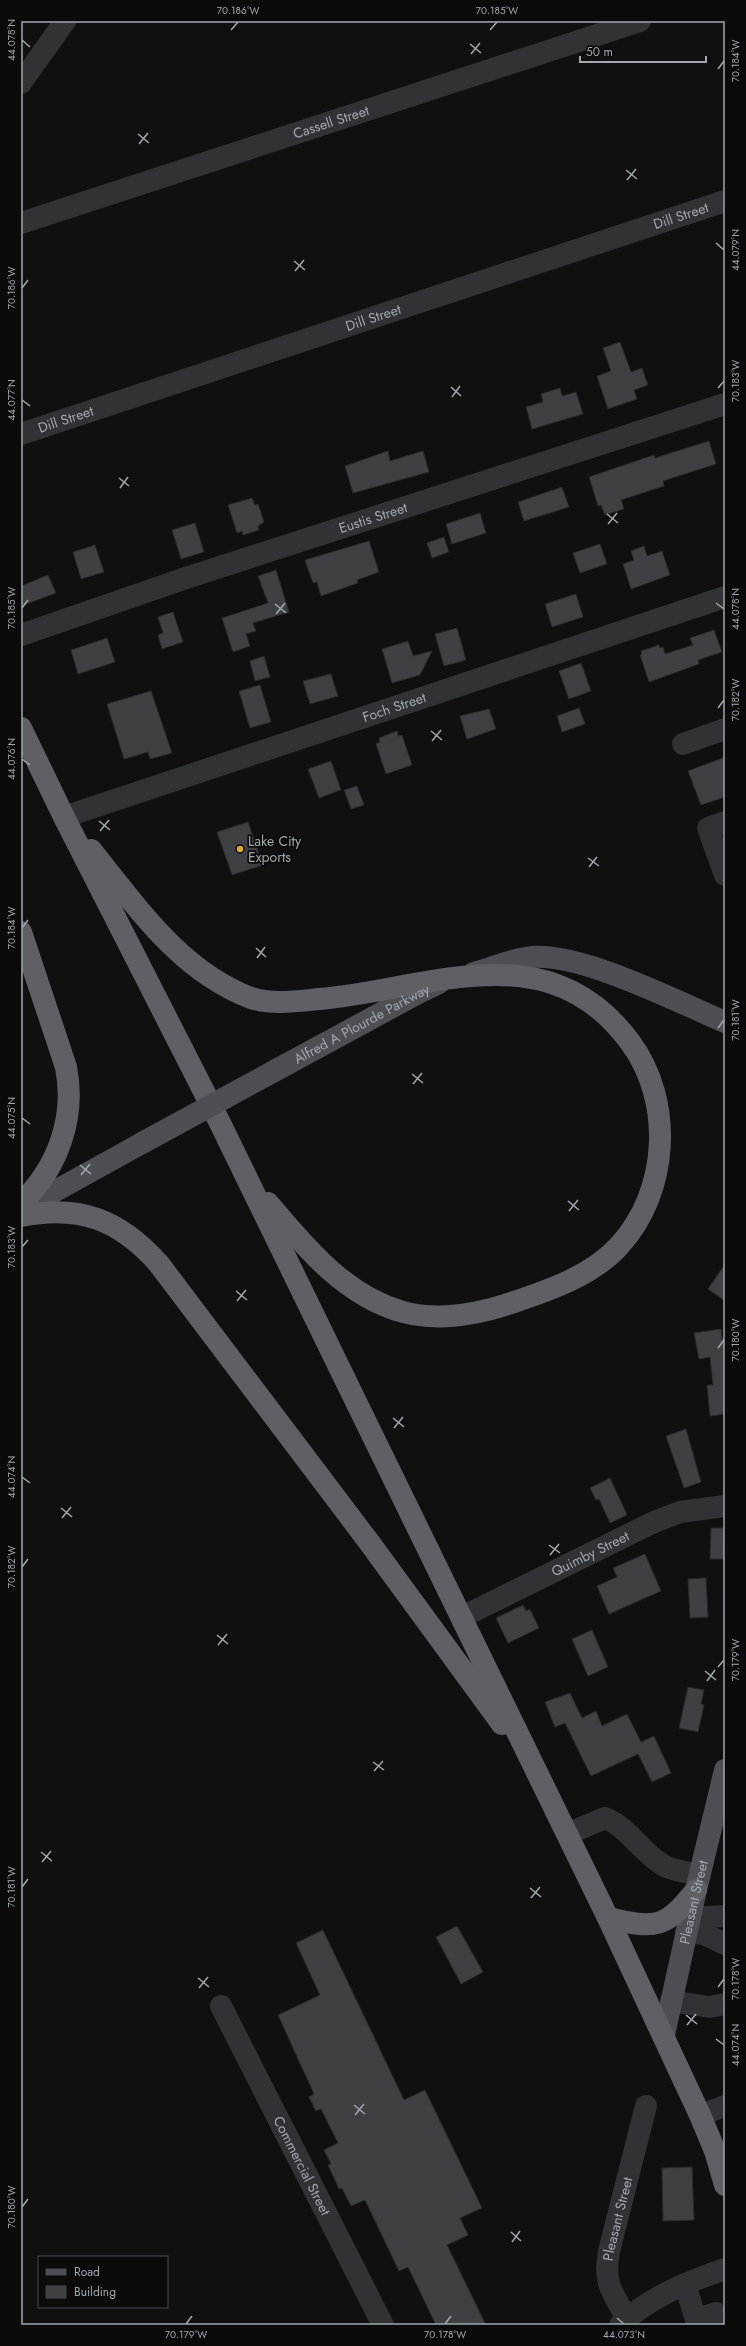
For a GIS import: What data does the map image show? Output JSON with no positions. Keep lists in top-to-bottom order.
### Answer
{
  "streets": {
    "main road": ["Alfred A Plourde Parkway", "Pleasant Street"],
    "street": [
      "Cassell Street",
      "Dill Street",
      "Eustis Street",
      "Foch Street",
      "Quimby Street",
      "Commercial Street"
    ]
  },
  "places": ["Lake City Exports"],
  "legend": ["Road", "Building"],
  "scale_bar": "50 m",
  "coordinates": [
    "70.186°W",
    "70.185°W",
    "44.078°N",
    "70.184°W",
    "44.079°N",
    "70.183°W",
    "44.077°N",
    "70.182°W",
    "44.076°N",
    "70.181°W",
    "44.075°N",
    "70.180°W",
    "44.074°N",
    "70.179°W",
    "70.178°W",
    "44.073°N"
  ]
}
